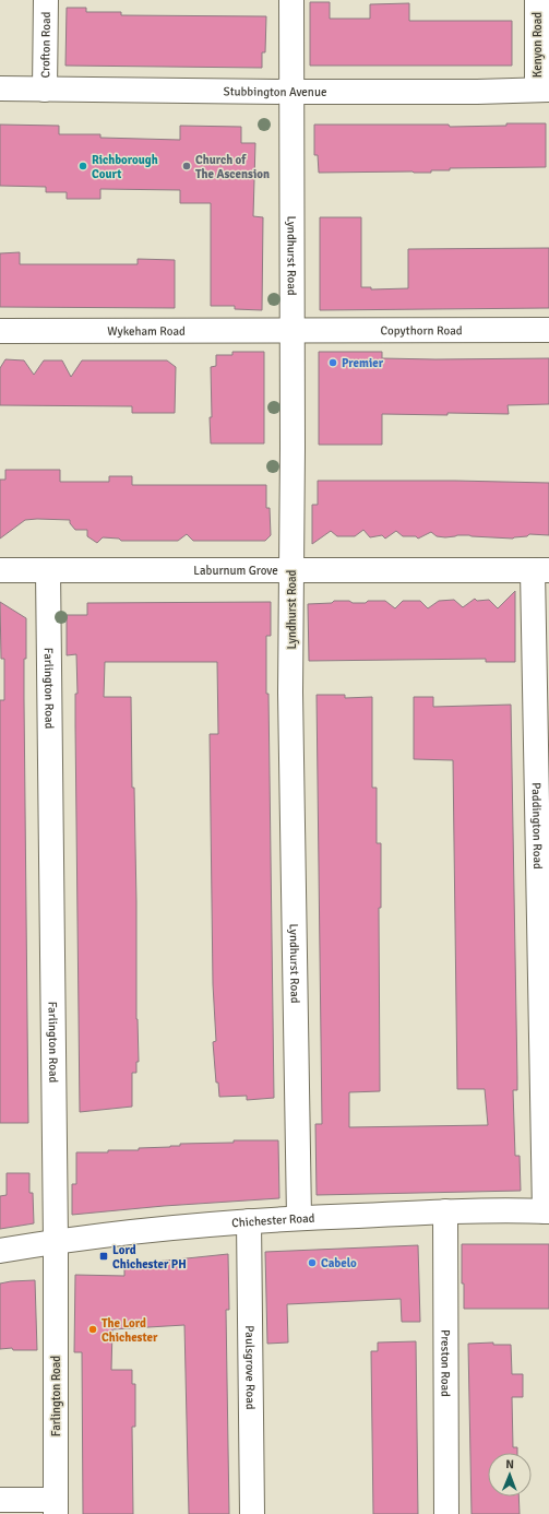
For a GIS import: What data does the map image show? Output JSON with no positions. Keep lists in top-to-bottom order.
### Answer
{
  "streets": {
    "street": [
      "Crofton Road",
      "Kenyon Road",
      "Stubbington Avenue",
      "Lyndhurst Road",
      "Copythorn Road",
      "Wykeham Road",
      "Laburnum Grove",
      "Farlington Road",
      "Paddington Road",
      "Chichester Road",
      "Preston Road",
      "Paulsgrove Road"
    ]
  },
  "crossings": [
    ["Crofton Road", "Stubbington Avenue"],
    ["Kenyon Road", "Stubbington Avenue"],
    ["Stubbington Avenue", "Lyndhurst Road"],
    ["Lyndhurst Road", "Copythorn Road"],
    ["Lyndhurst Road", "Wykeham Road"],
    ["Lyndhurst Road", "Laburnum Grove"],
    ["Lyndhurst Road", "Chichester Road"],
    ["Copythorn Road", "Wykeham Road"],
    ["Laburnum Grove", "Farlington Road"],
    ["Laburnum Grove", "Paddington Road"],
    ["Farlington Road", "Chichester Road"],
    ["Paddington Road", "Chichester Road"],
    ["Chichester Road", "Preston Road"],
    ["Chichester Road", "Paulsgrove Road"]
  ],
  "places": {
    "other": [
      "Richborough Court",
      "Church of The Ascension",
      "Premier",
      "Cabelo",
      "The Lord Chichester"
    ],
    "transit": ["Lord Chichester PH"]
  },
  "north": "top"
}
